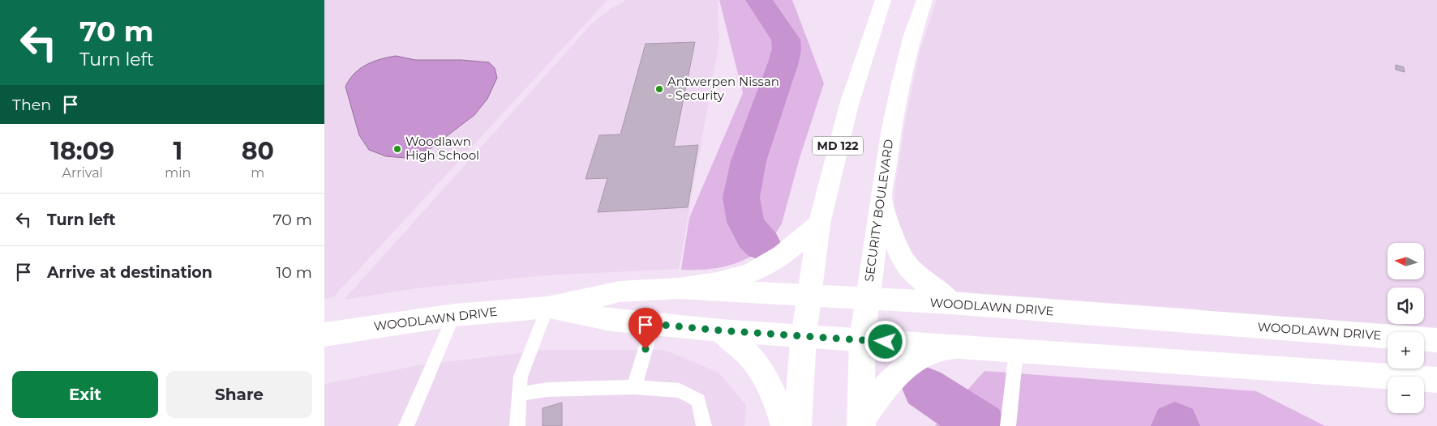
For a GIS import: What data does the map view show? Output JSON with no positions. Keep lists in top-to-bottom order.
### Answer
{
  "streets": {
    "main road": ["MD 122", "SECURITY BOULEVARD", "WOODLAWN DRIVE"]
  },
  "crossings": [
    ["MD 122", "WOODLAWN DRIVE"],
    ["SECURITY BOULEVARD", "WOODLAWN DRIVE"]
  ],
  "places": ["Antwerpen Nissan - Security", "Woodlawn High School"],
  "north": "left",
  "page": {
    "turn": ["70 m", "Turn left"],
    "then": "Then",
    "eta": [
      "18:09",
      "Arrival",
      "1",
      "min",
      "80",
      "m"
    ],
    "list": [
      {
        "name": "Turn left",
        "value": "70 m"
      },
      {
        "name": "Arrive at destination",
        "value": "10 m"
      }
    ],
    "map_buttons": ["+", "−"],
    "buttons": ["Exit", "Share"]
  }
}
